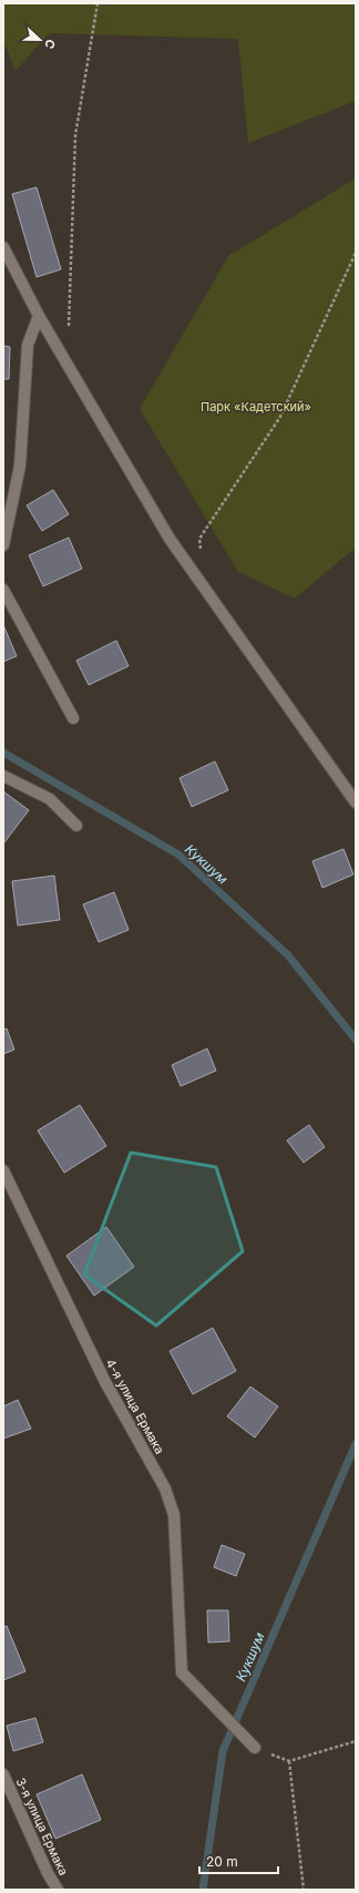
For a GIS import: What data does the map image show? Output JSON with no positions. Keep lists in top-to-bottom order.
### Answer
{
  "streets": {
    "street": ["4-я улица Ермака", "3-я улица Ермака"]
  },
  "water": ["Кукшум"],
  "parks": ["Парк «Кадетский»"],
  "scale_bar": "20 m",
  "north": "right"
}
